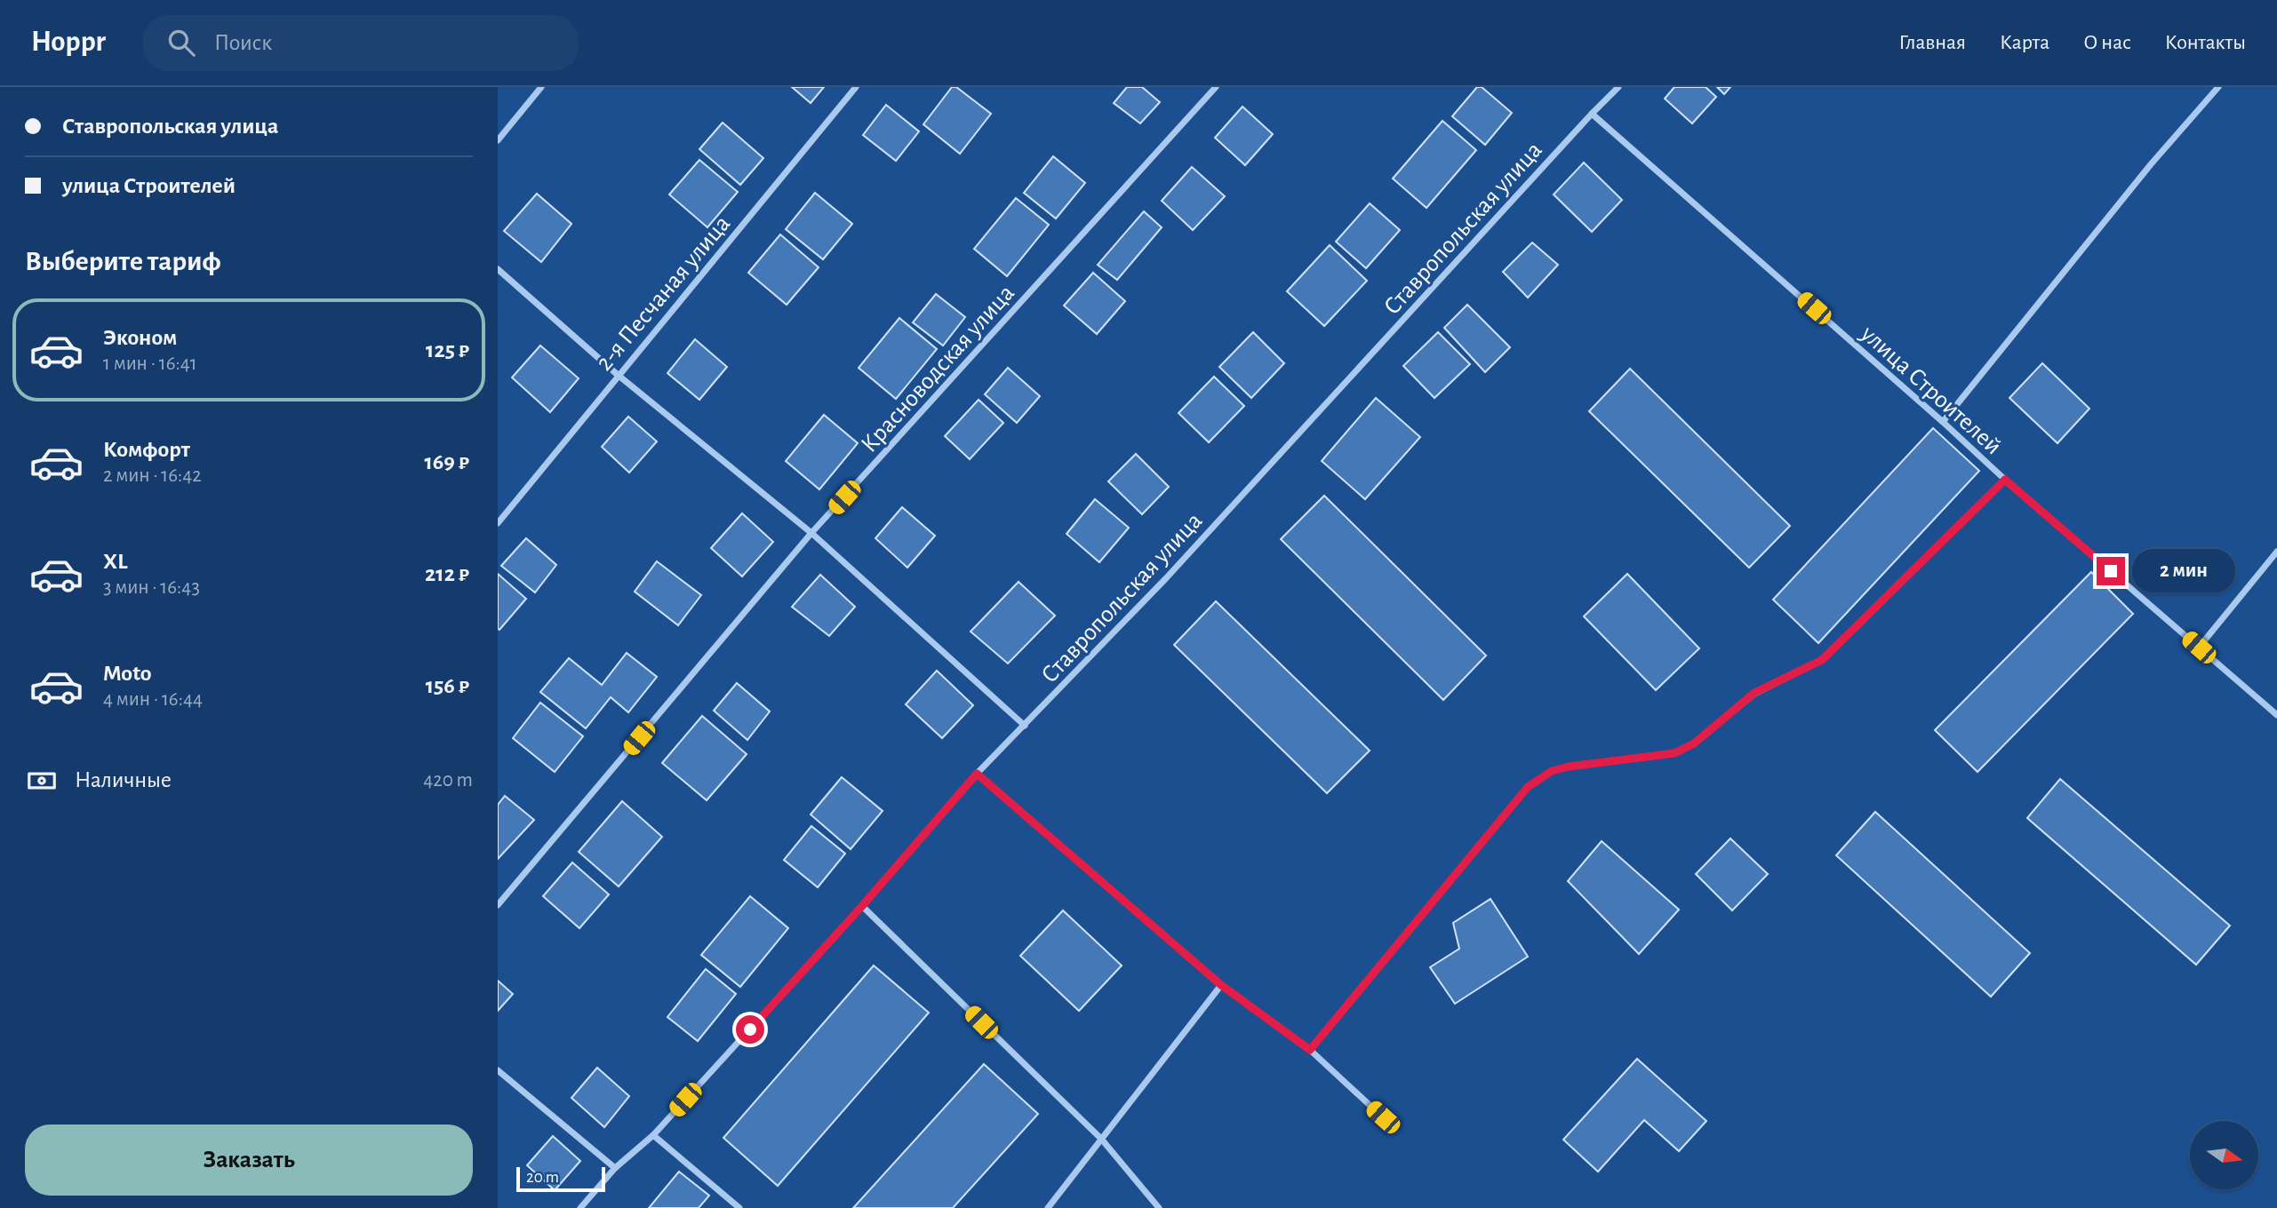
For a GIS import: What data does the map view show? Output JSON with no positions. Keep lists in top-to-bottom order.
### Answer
{
  "streets": {
    "street": [
      "Ставропольская улица",
      "2-я Песчаная улица",
      "Красноводская улица",
      "улица Строителей"
    ]
  },
  "crossings": [
    ["Ставропольская улица", "улица Строителей"]
  ],
  "scale_bar": "20 m",
  "north": "right",
  "page": {
    "header": "Hoppr",
    "search": "Поиск",
    "nav": [
      "Главная",
      "Карта",
      "О нас",
      "Контакты"
    ],
    "banner": ["Ставропольская улица", "улица Строителей"],
    "heading": "Выберите тариф",
    "list": [
      {
        "name": "Эконом",
        "note": "1 мин · 16:41",
        "value": "125 ₽"
      },
      {
        "name": "Комфорт",
        "note": "2 мин · 16:42",
        "value": "169 ₽"
      },
      {
        "name": "XL",
        "note": "3 мин · 16:43",
        "value": "212 ₽"
      },
      {
        "name": "Moto",
        "note": "4 мин · 16:44",
        "value": "156 ₽"
      }
    ],
    "bubble": "2 мин",
    "pay": ["Наличные", "420 m"],
    "buttons": "Заказать",
    "scale": "20 m"
  }
}
